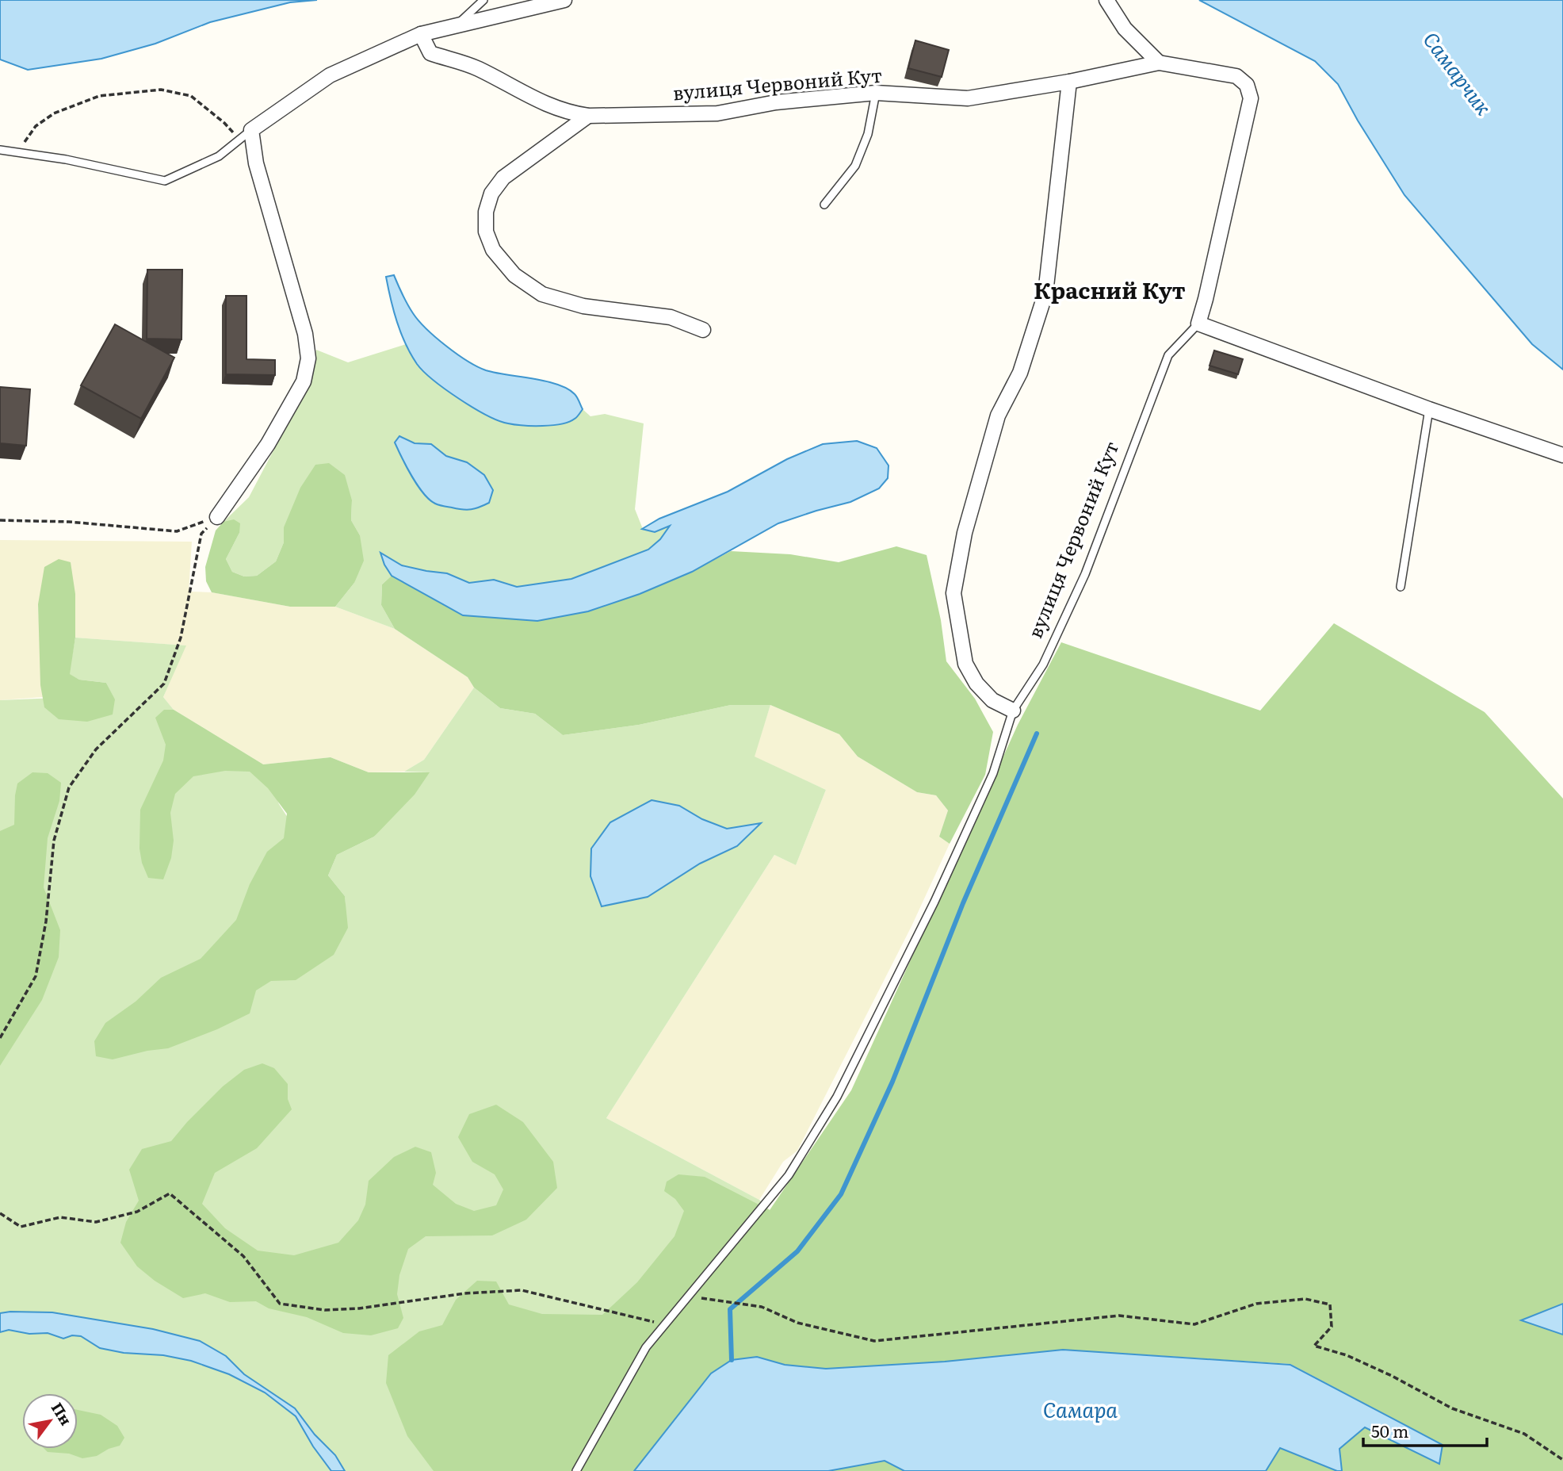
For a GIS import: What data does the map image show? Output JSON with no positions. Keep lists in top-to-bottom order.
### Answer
{
  "streets": {
    "street": ["вулиця Червоний Кут"]
  },
  "districts": ["Красний Кут"],
  "water": ["Самарчик", "Самара"],
  "scale_bar": "50 m",
  "north": "top right"
}
